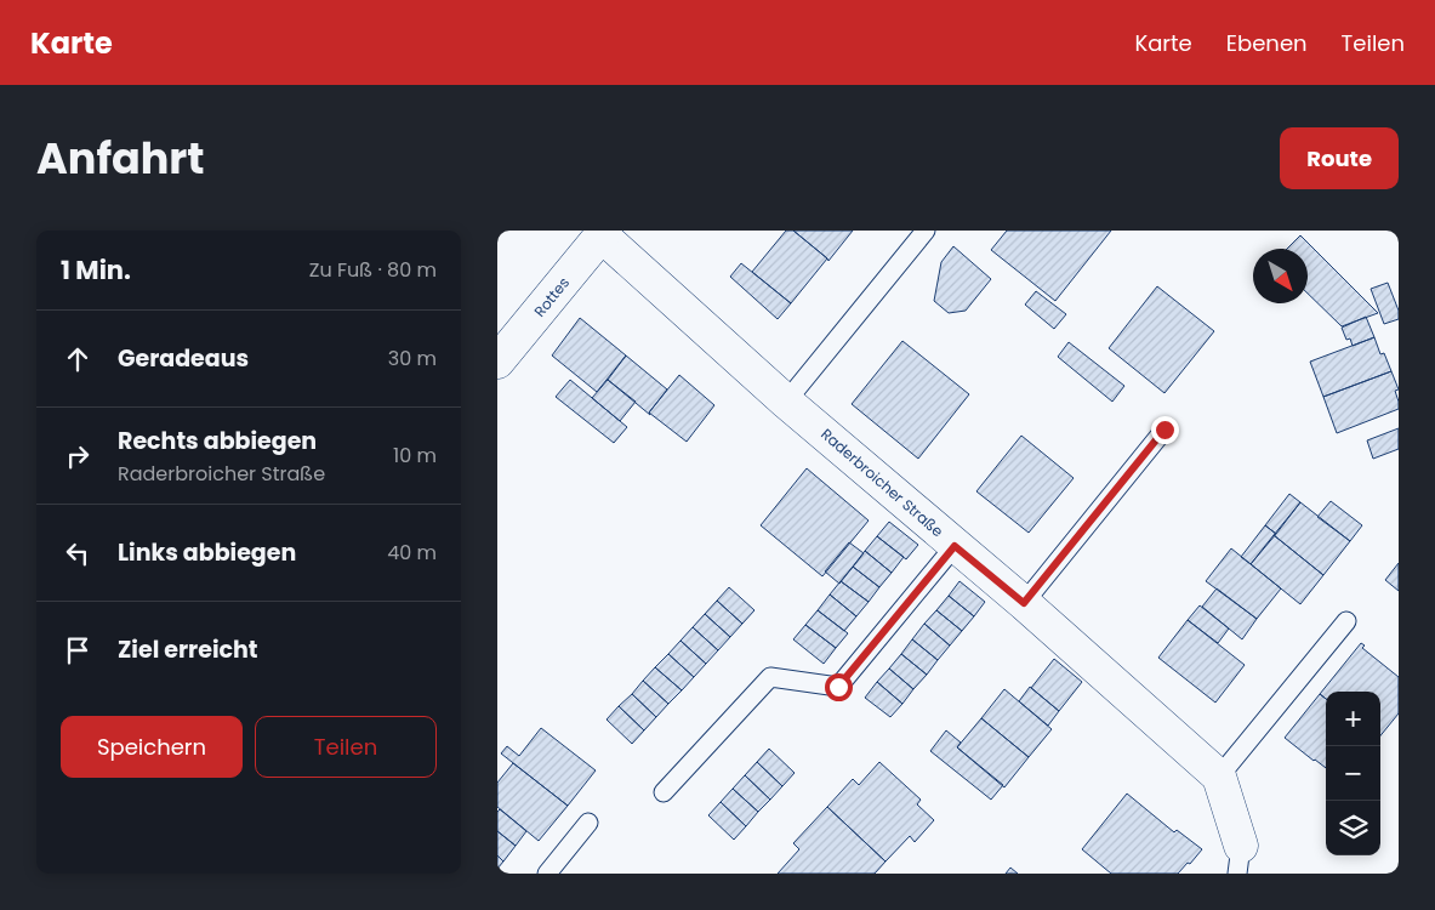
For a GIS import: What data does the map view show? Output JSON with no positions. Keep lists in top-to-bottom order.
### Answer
{
  "streets": {
    "street": ["Rottes", "Raderbroicher Straße"]
  },
  "crossings": [
    ["Rottes", "Raderbroicher Straße"]
  ],
  "north": "bottom right",
  "page": {
    "header": "Karte",
    "nav": ["Karte", "Ebenen", "Teilen"],
    "title": "Anfahrt",
    "buttons": [
      "Route",
      ["Speichern", "Teilen"]
    ],
    "heading": ["1 Min.", "Zu Fuß · 80 m"],
    "list": [
      ["Geradeaus", "30 m"],
      ["Rechts abbiegen", "Raderbroicher Straße", "10 m"],
      ["Links abbiegen", "40 m"],
      "Ziel erreicht"
    ],
    "map_buttons": ["+", "−"]
  }
}
